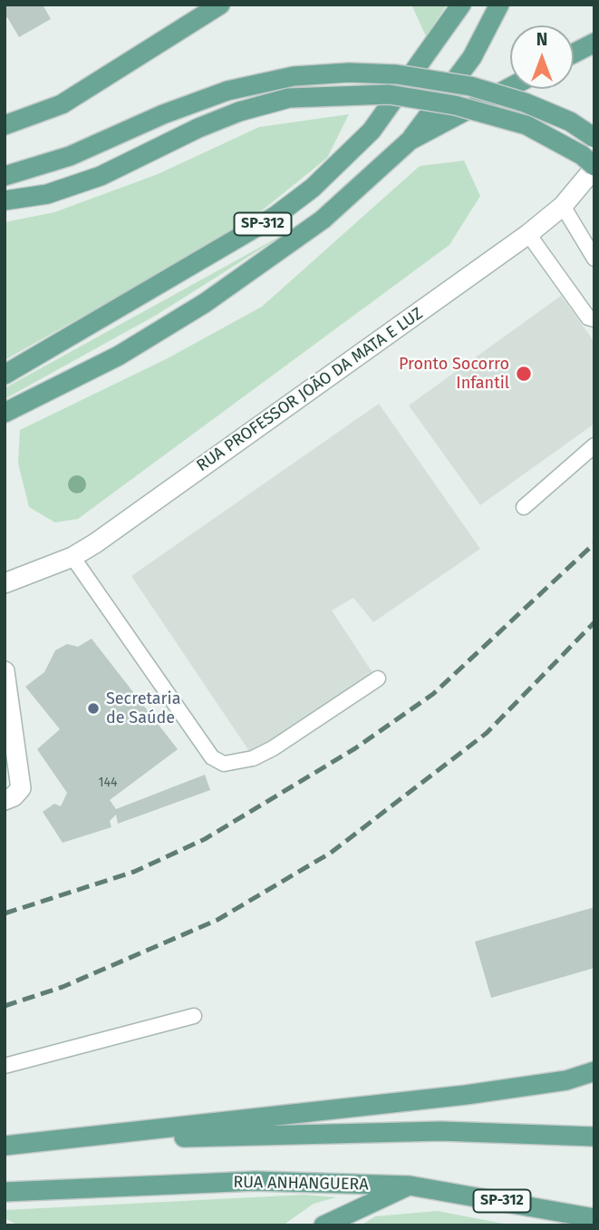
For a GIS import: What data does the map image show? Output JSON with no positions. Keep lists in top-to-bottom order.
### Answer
{
  "streets": {
    "main road": ["SP-312", "RUA ANHANGUERA"],
    "street": ["RUA PROFESSOR JOÃO DA MATA E LUZ"]
  },
  "places": ["Pronto Socorro Infantil", "Secretaria de Saúde"],
  "house_numbers": ["144"],
  "north": "top"
}
